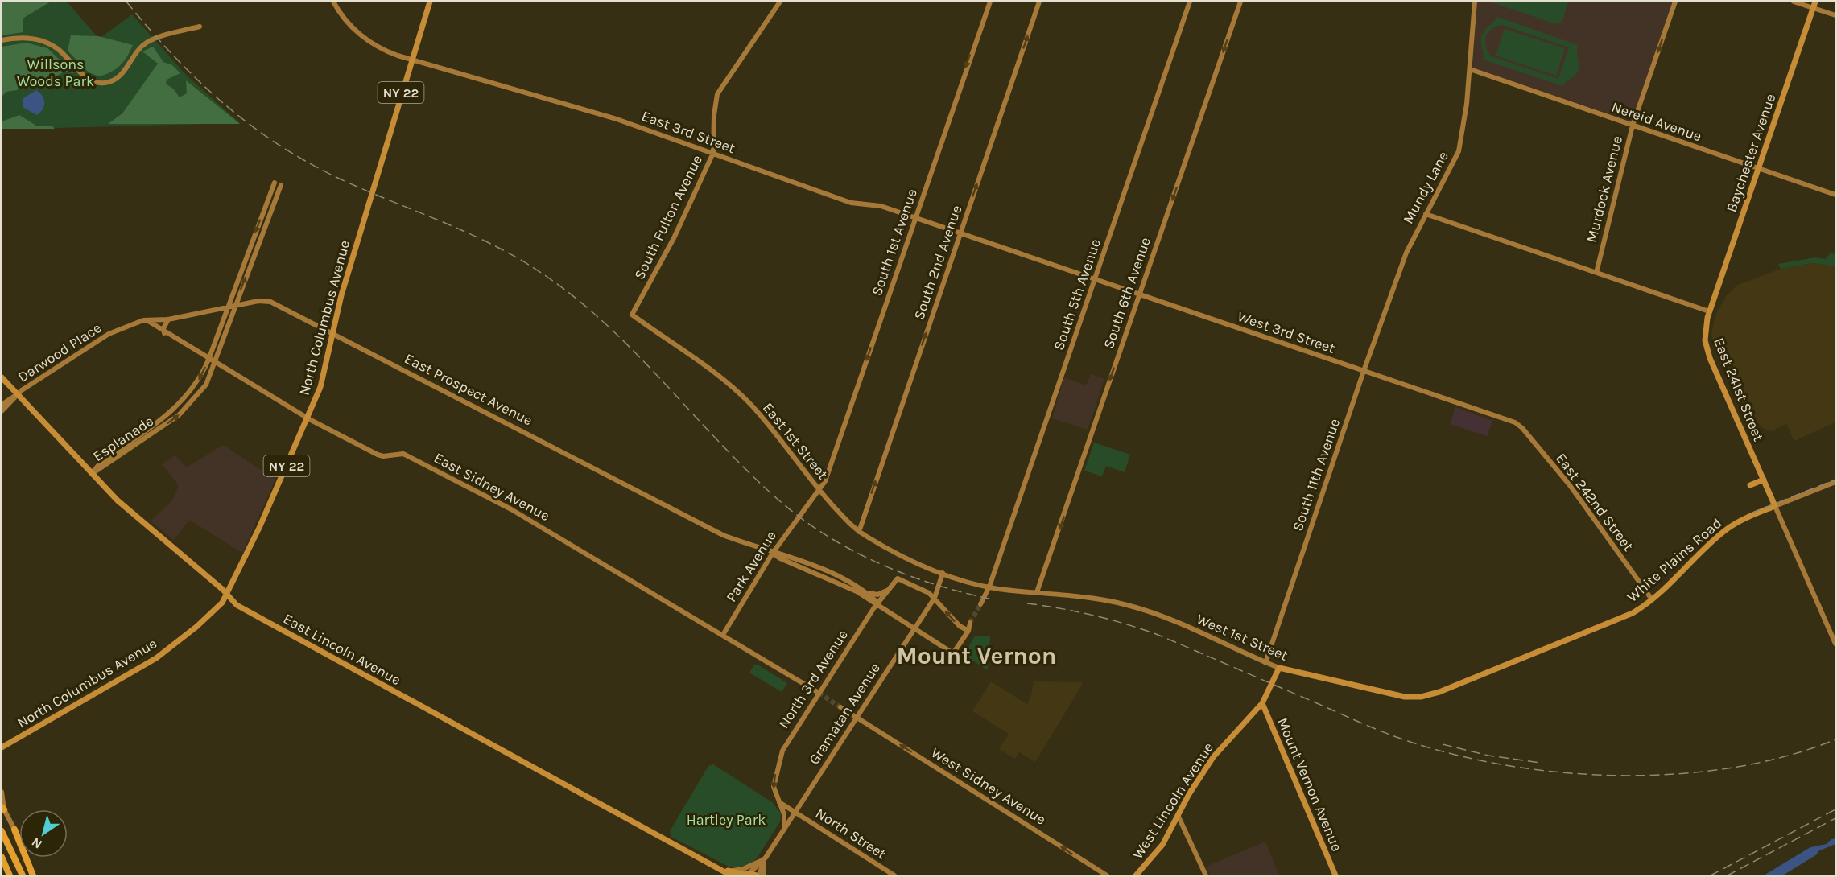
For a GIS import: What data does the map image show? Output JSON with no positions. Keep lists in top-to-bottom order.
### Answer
{
  "streets": {
    "main road": [
      "NY 22",
      "Baychester Avenue",
      "North Columbus Avenue",
      "East 241st Street",
      "White Plains Road",
      "West 1st Street",
      "East Lincoln Avenue",
      "Mount Vernon Avenue",
      "West Lincoln Avenue"
    ],
    "street": [
      "Nereid Avenue",
      "East 3rd Street",
      "Mundy Lane",
      "Murdock Avenue",
      "South Fulton Avenue",
      "South 1st Avenue",
      "South 2nd Avenue",
      "South 6th Avenue",
      "South 5th Avenue",
      "West 3rd Street",
      "Darwood Place",
      "East Prospect Avenue",
      "Esplanade",
      "East 1st Street",
      "South 11th Avenue",
      "East Sidney Avenue",
      "East 242nd Street",
      "Park Avenue",
      "North 3rd Avenue",
      "Gramatan Avenue",
      "West Sidney Avenue",
      "North Street"
    ]
  },
  "crossings": [
    ["NY 22", "East 3rd Street"],
    ["NY 22", "North Columbus Avenue"],
    ["Nereid Avenue", "Baychester Avenue"],
    ["Nereid Avenue", "Mundy Lane"],
    ["Nereid Avenue", "Murdock Avenue"],
    ["East 3rd Street", "South Fulton Avenue"],
    ["East 3rd Street", "South 1st Avenue"],
    ["East 3rd Street", "South 2nd Avenue"],
    ["East 3rd Street", "North Columbus Avenue"],
    ["East 3rd Street", "West 3rd Street"],
    ["Baychester Avenue", "East 241st Street"],
    ["Mundy Lane", "South 11th Avenue"],
    ["South Fulton Avenue", "East 1st Street"],
    ["South 1st Avenue", "East 1st Street"],
    ["South 1st Avenue", "Park Avenue"],
    ["South 2nd Avenue", "East 1st Street"],
    ["South 6th Avenue", "West 3rd Street"],
    ["South 6th Avenue", "West 1st Street"],
    ["South 5th Avenue", "West 3rd Street"],
    ["South 5th Avenue", "West 1st Street"],
    ["North Columbus Avenue", "East Prospect Avenue"],
    ["North Columbus Avenue", "East Sidney Avenue"],
    ["North Columbus Avenue", "East Lincoln Avenue"],
    ["West 3rd Street", "South 11th Avenue"],
    ["West 3rd Street", "East 242nd Street"],
    ["Darwood Place", "East Prospect Avenue"],
    ["Darwood Place", "East Sidney Avenue"],
    ["Darwood Place", "East Lincoln Avenue"],
    ["East Prospect Avenue", "Esplanade"],
    ["East Prospect Avenue", "East Sidney Avenue"],
    ["East Prospect Avenue", "Park Avenue"],
    ["East Prospect Avenue", "North 3rd Avenue"],
    ["East Prospect Avenue", "Gramatan Avenue"],
    ["East 241st Street", "White Plains Road"],
    ["Esplanade", "East Sidney Avenue"],
    ["Esplanade", "East Lincoln Avenue"],
    ["East 1st Street", "West 1st Street"],
    ["East 1st Street", "Gramatan Avenue"],
    ["South 11th Avenue", "West 1st Street"],
    ["East Sidney Avenue", "Park Avenue"],
    ["East Sidney Avenue", "North 3rd Avenue"],
    ["East 242nd Street", "White Plains Road"],
    ["White Plains Road", "West 1st Street"],
    ["West 1st Street", "Gramatan Avenue"],
    ["West 1st Street", "West Lincoln Avenue"],
    ["East Lincoln Avenue", "Gramatan Avenue"],
    ["North 3rd Avenue", "Gramatan Avenue"],
    ["North 3rd Avenue", "North Street"],
    ["Gramatan Avenue", "West Sidney Avenue"],
    ["Gramatan Avenue", "North Street"],
    ["Mount Vernon Avenue", "West Lincoln Avenue"]
  ],
  "one_way": [
    "Murdock Avenue",
    "South 1st Avenue",
    "South 2nd Avenue",
    "South 6th Avenue",
    "North 3rd Avenue",
    "West Sidney Avenue"
  ],
  "districts": ["Mount Vernon"],
  "parks": ["Willsons Woods Park", "Hartley Park"],
  "north": "bottom left"
}
